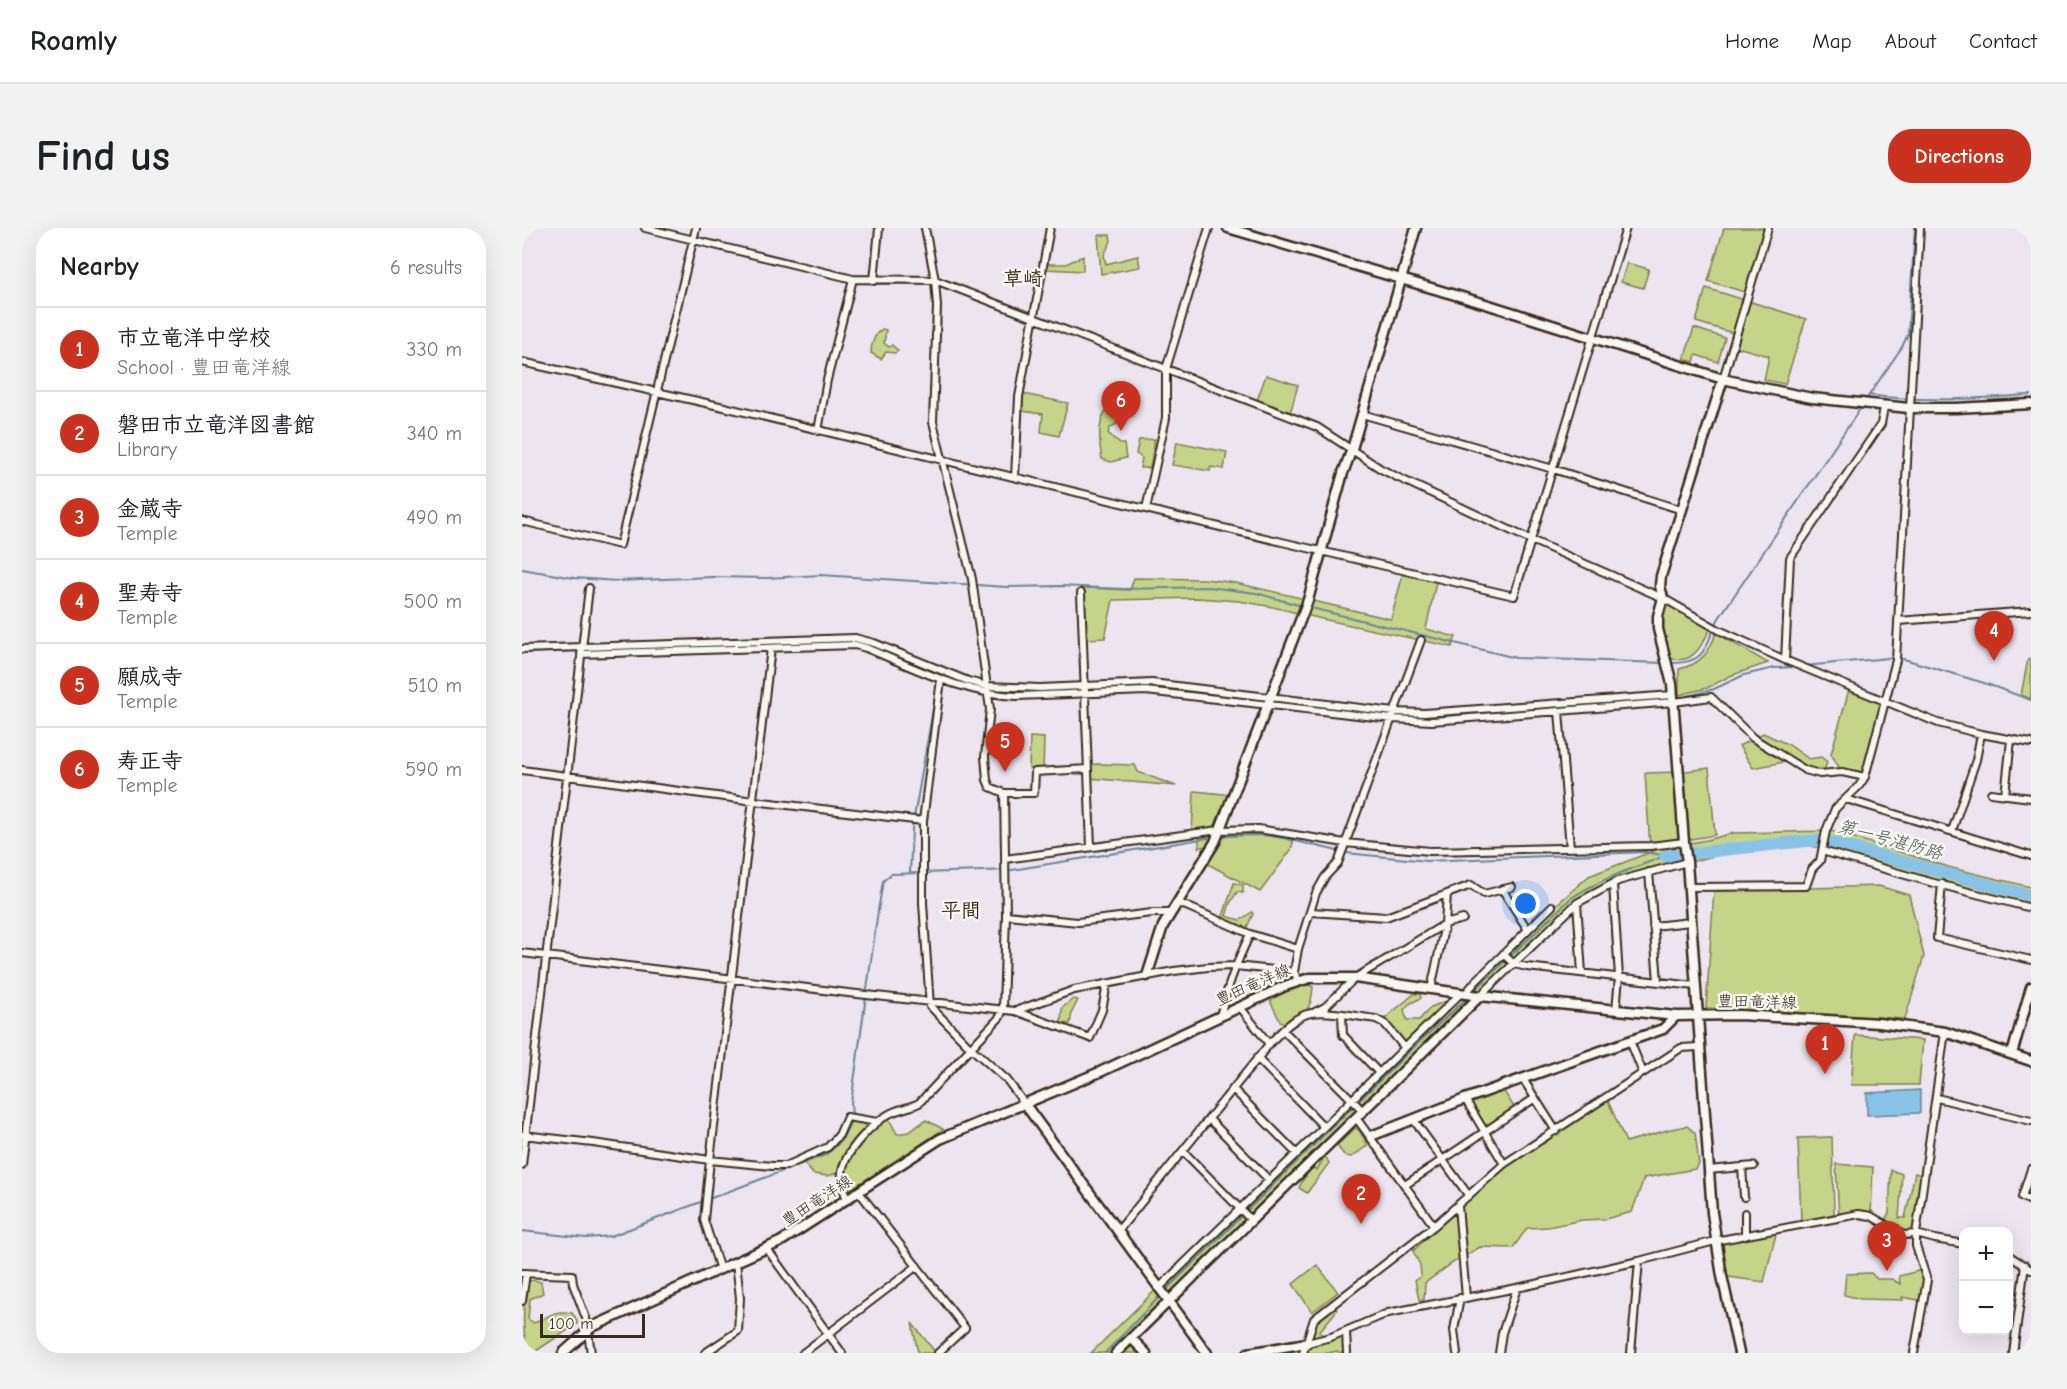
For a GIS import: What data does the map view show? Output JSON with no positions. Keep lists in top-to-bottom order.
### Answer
{
  "streets": {
    "street": ["豊田竜洋線"]
  },
  "districts": ["草崎", "平間"],
  "water": ["第一号湛防路"],
  "scale_bar": "100 m",
  "page": {
    "header": "Roamly",
    "nav": [
      "Home",
      "Map",
      "About",
      "Contact"
    ],
    "buttons": "Directions",
    "title": "Find us",
    "heading": ["Nearby", "6 results"],
    "list": [
      {
        "mark": "1",
        "name": "市立竜洋中学校",
        "note": "School · 豊田竜洋線",
        "value": "330 m"
      },
      {
        "mark": "2",
        "name": "磐田市立竜洋図書館",
        "note": "Library",
        "value": "340 m"
      },
      {
        "mark": "3",
        "name": "金蔵寺",
        "note": "Temple",
        "value": "490 m"
      },
      {
        "mark": "4",
        "name": "聖寿寺",
        "note": "Temple",
        "value": "500 m"
      },
      {
        "mark": "5",
        "name": "願成寺",
        "note": "Temple",
        "value": "510 m"
      },
      {
        "mark": "6",
        "name": "寿正寺",
        "note": "Temple",
        "value": "590 m"
      }
    ],
    "pins": [
      "6",
      "4",
      "5",
      "1",
      "2",
      "3"
    ],
    "map_buttons": ["+", "−"],
    "scale": "100 m"
  }
}
